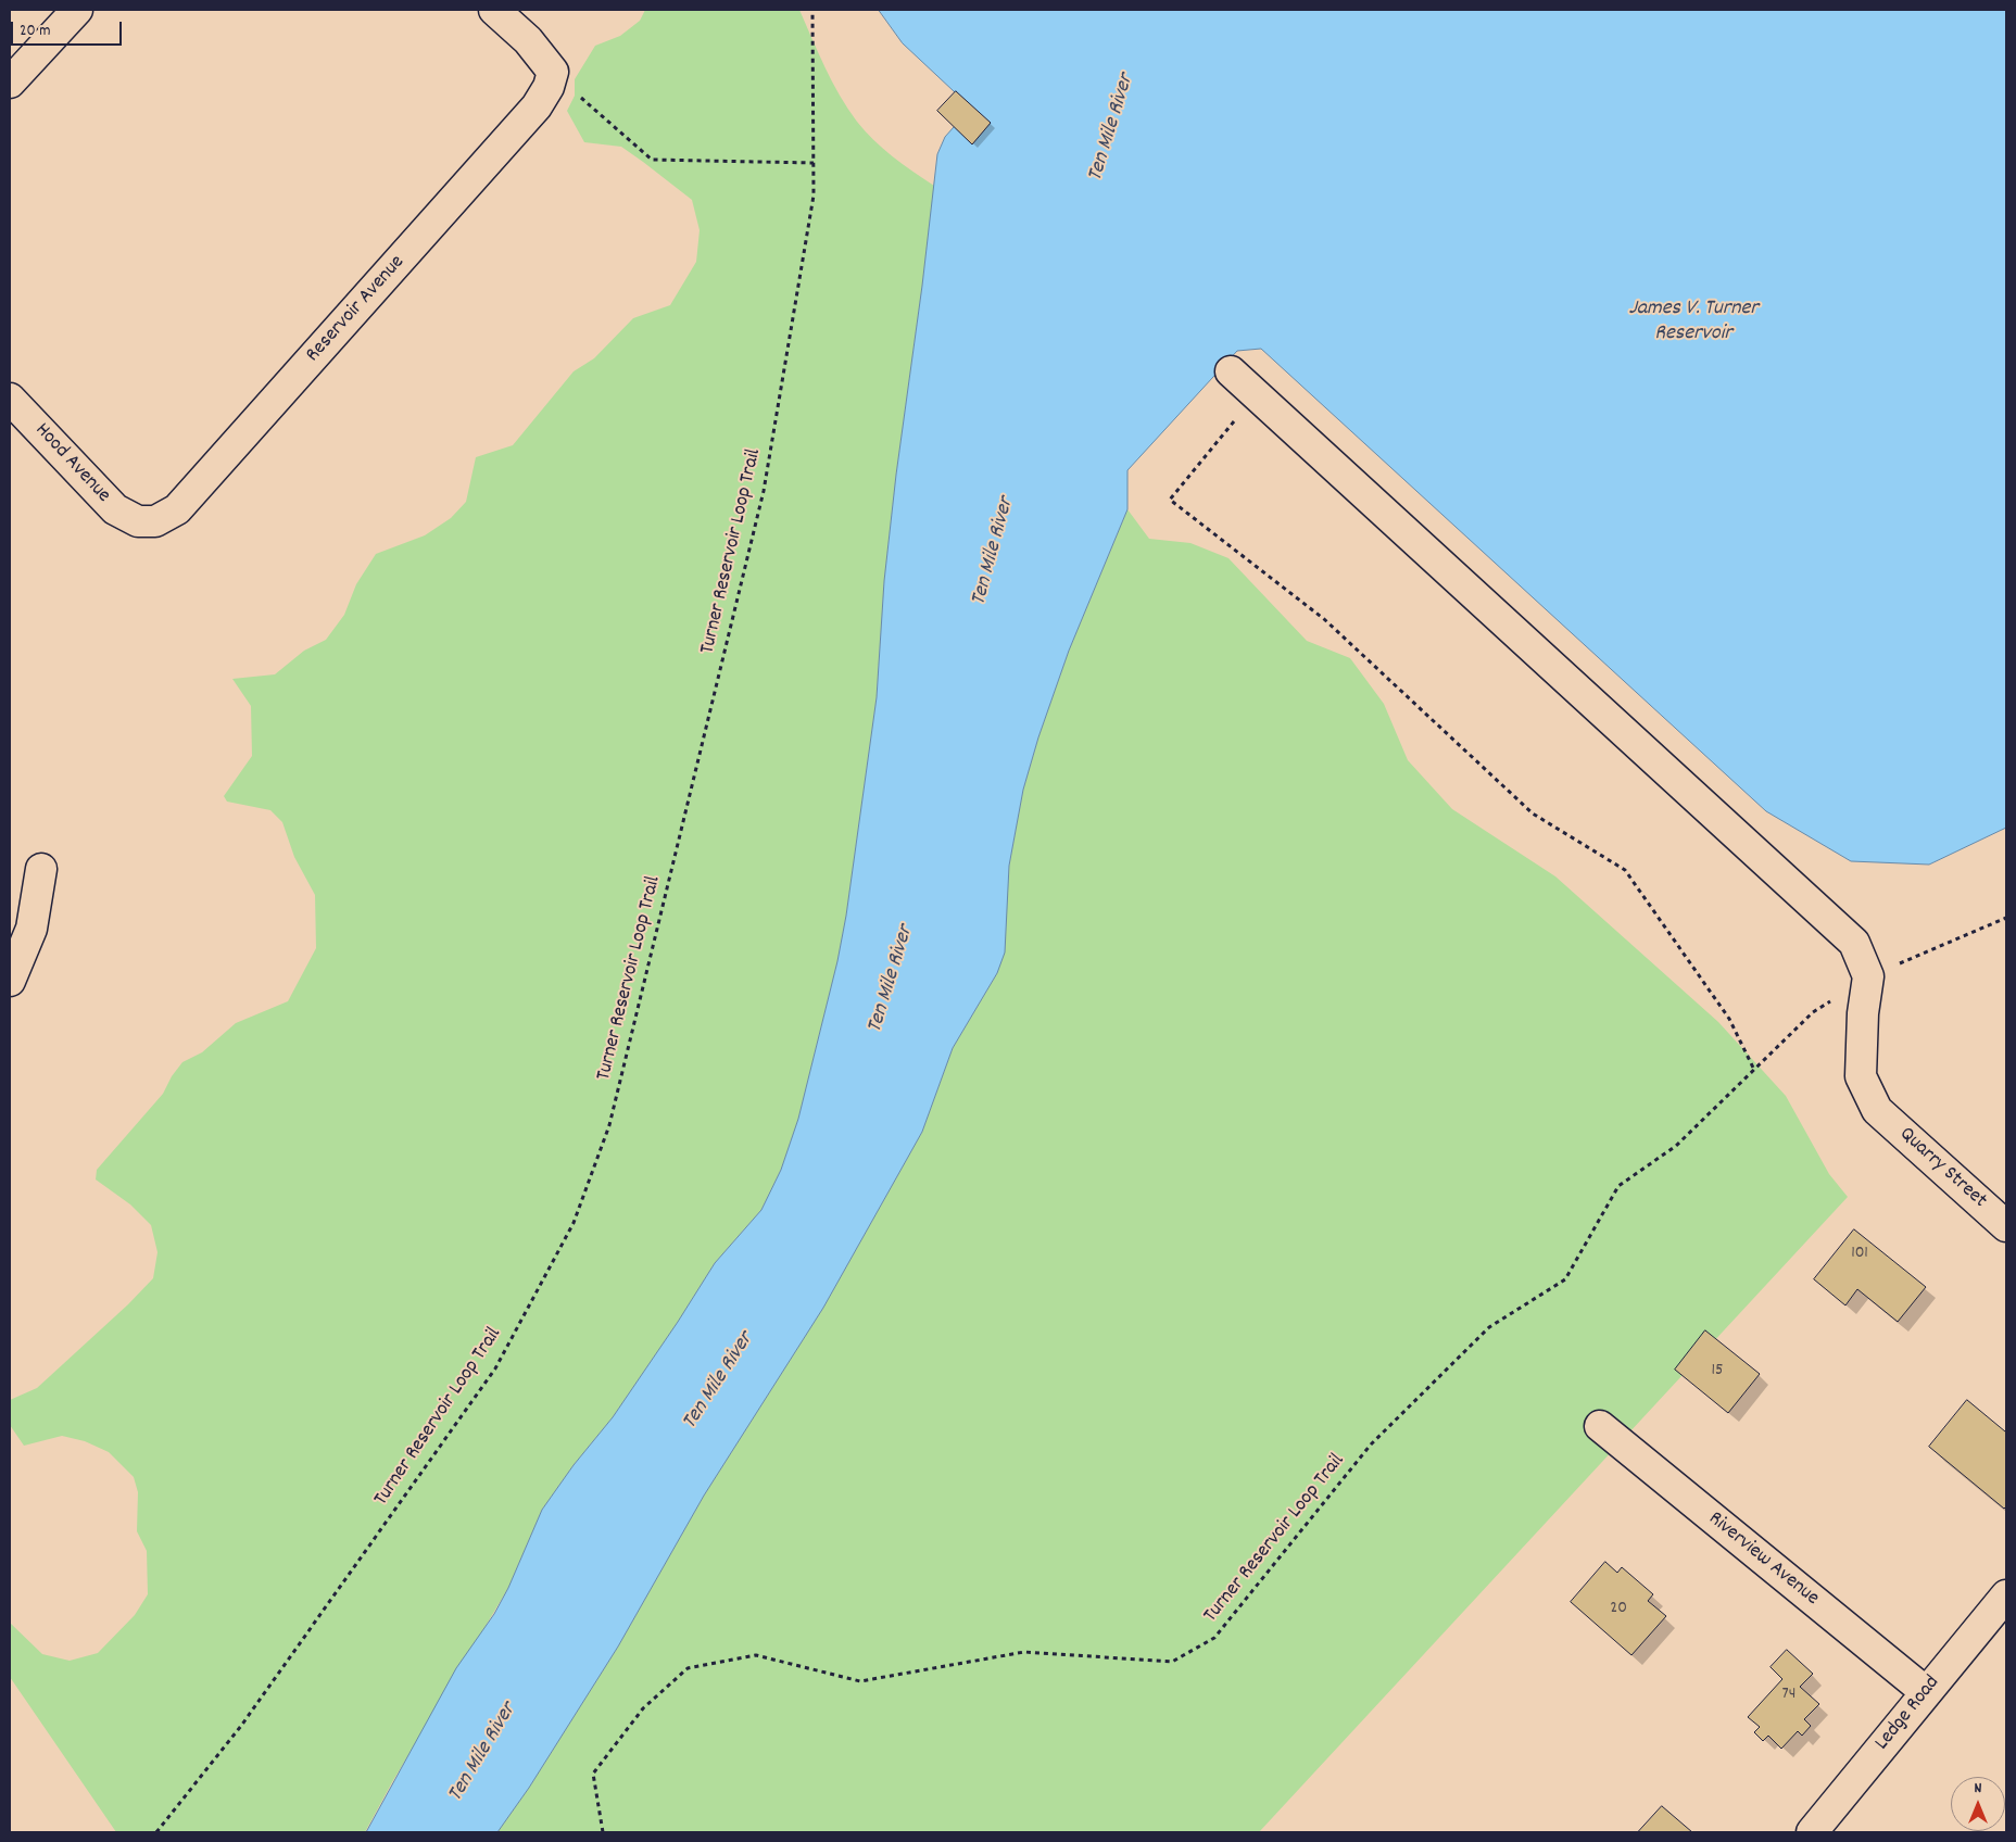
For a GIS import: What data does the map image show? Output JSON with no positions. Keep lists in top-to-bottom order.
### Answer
{
  "streets": {
    "street": [
      "Reservoir Avenue",
      "Hood Avenue",
      "Quarry Street",
      "Riverview Avenue",
      "Ledge Road"
    ],
    "path": ["Turner Reservoir Loop Trail"]
  },
  "crossings": [
    ["Reservoir Avenue", "Hood Avenue"],
    ["Riverview Avenue", "Ledge Road"]
  ],
  "water": ["Ten Mile River", "James V. Turner Reservoir"],
  "house_numbers": [
    "101",
    "15",
    "20",
    "74"
  ],
  "scale_bar": "20 m",
  "north": "top"
}
